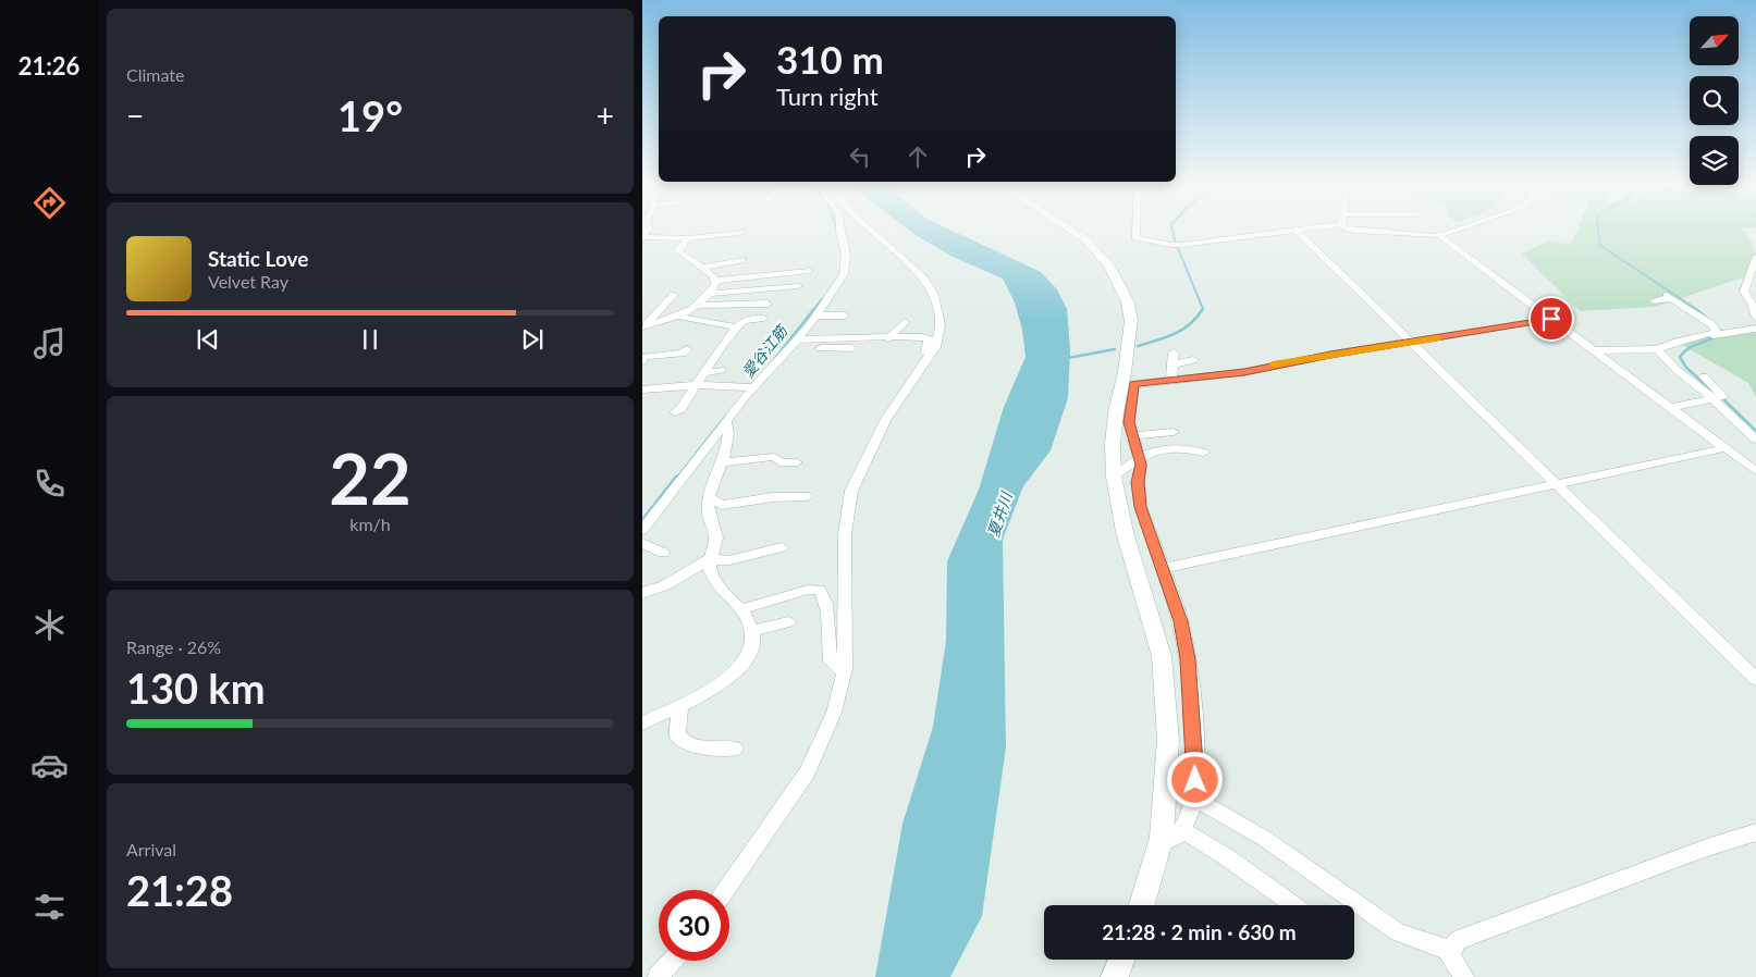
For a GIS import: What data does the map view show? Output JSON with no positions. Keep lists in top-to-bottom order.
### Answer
{
  "water": ["愛谷江筋", "夏井川"],
  "north": "top right",
  "page": {
    "tabs": "21:26",
    "tile": [
      "Climate",
      ["22", "km/h"],
      ["Range · 26%", "130 km"],
      ["Arrival", "21:28"]
    ],
    "turn": ["310 m", "Turn right"],
    "heat": ["−", "19°", "+"],
    "song": ["Static Love", "Velvet Ray"],
    "limit": "30",
    "trip": "21:28 · 2 min · 630 m"
  }
}
